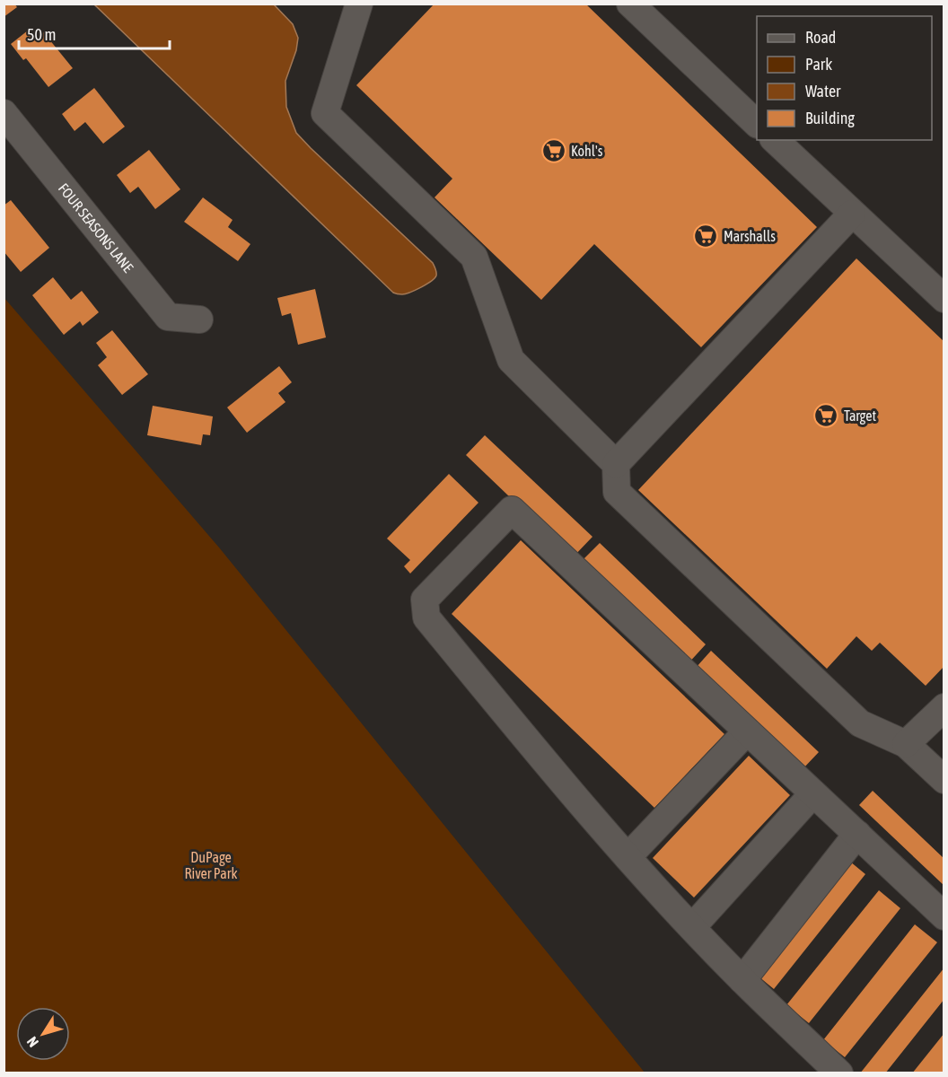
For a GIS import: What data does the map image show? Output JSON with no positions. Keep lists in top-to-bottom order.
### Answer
{
  "streets": {
    "street": ["FOUR SEASONS LANE"]
  },
  "parks": ["DuPage River Park"],
  "places": {
    "supermarket": ["Kohl's", "Marshalls", "Target"]
  },
  "legend": [
    "Road",
    "Park",
    "Water",
    "Building"
  ],
  "scale_bar": "50 m",
  "north": "bottom left"
}
